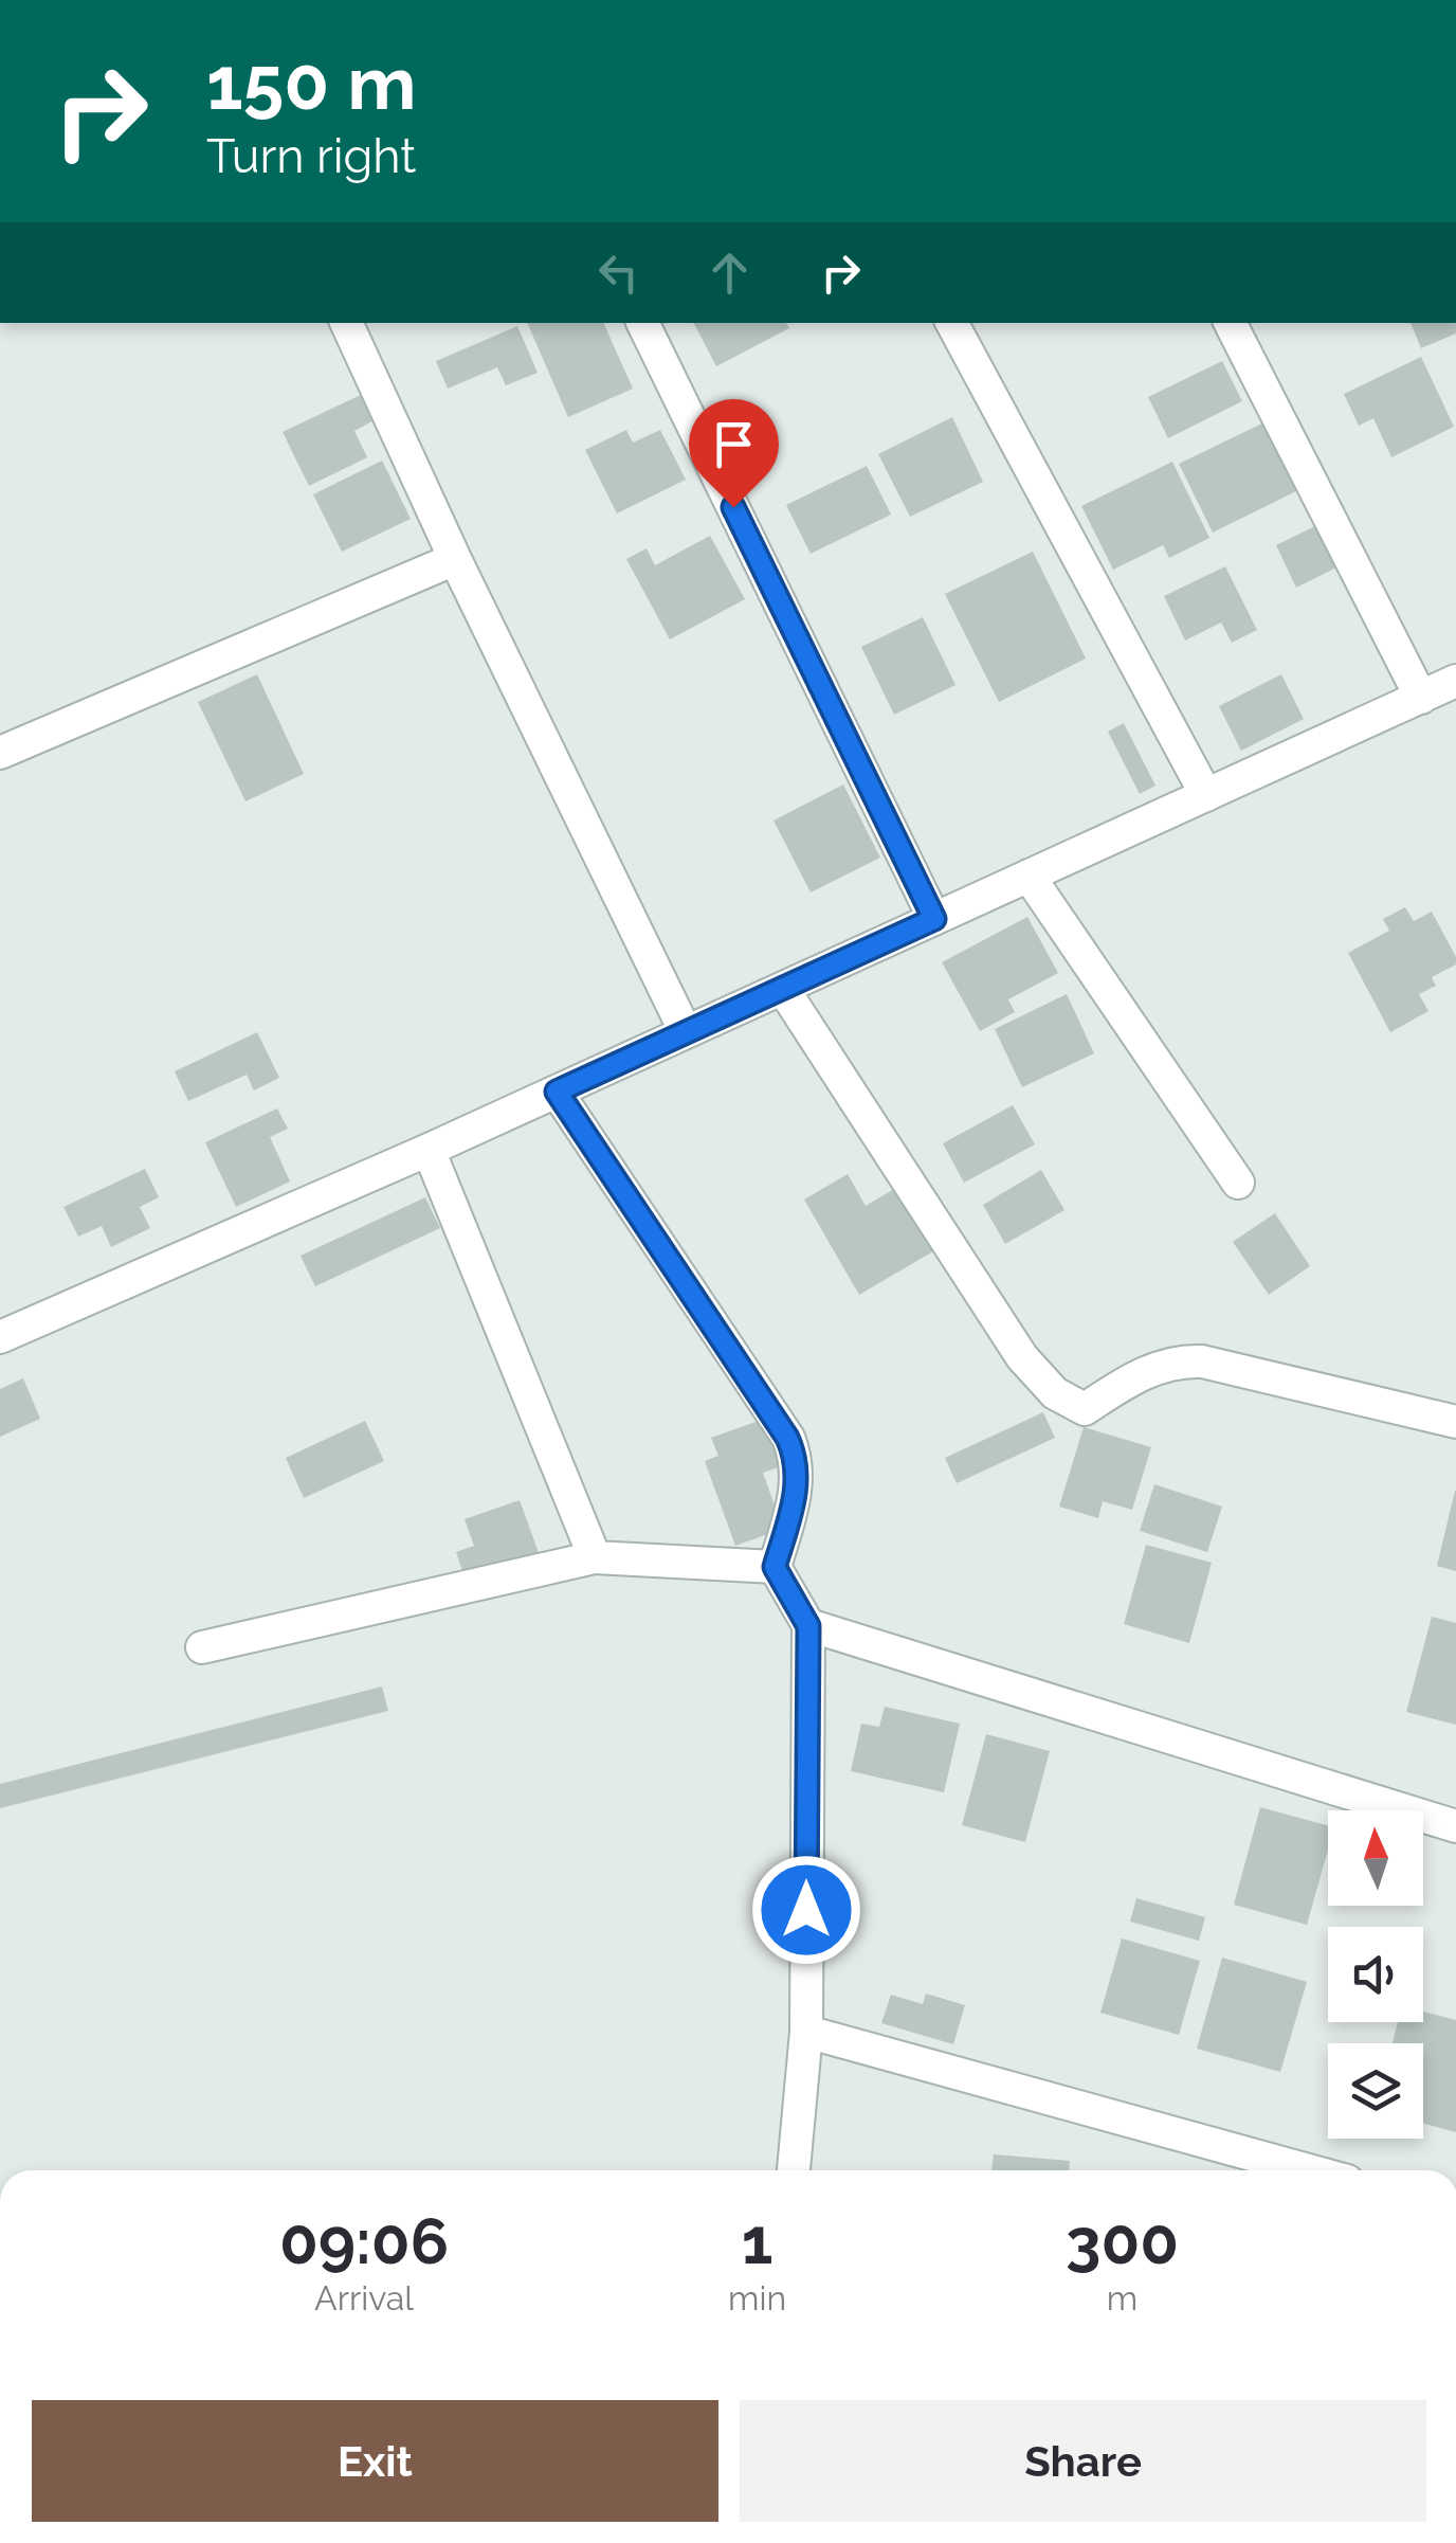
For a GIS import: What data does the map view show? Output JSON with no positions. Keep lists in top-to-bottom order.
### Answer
{
  "north": "top",
  "page": {
    "turn": ["150 m", "Turn right"],
    "eta": [
      "09:06",
      "Arrival",
      "1",
      "min",
      "300",
      "m"
    ],
    "buttons": ["Exit", "Share"]
  }
}
